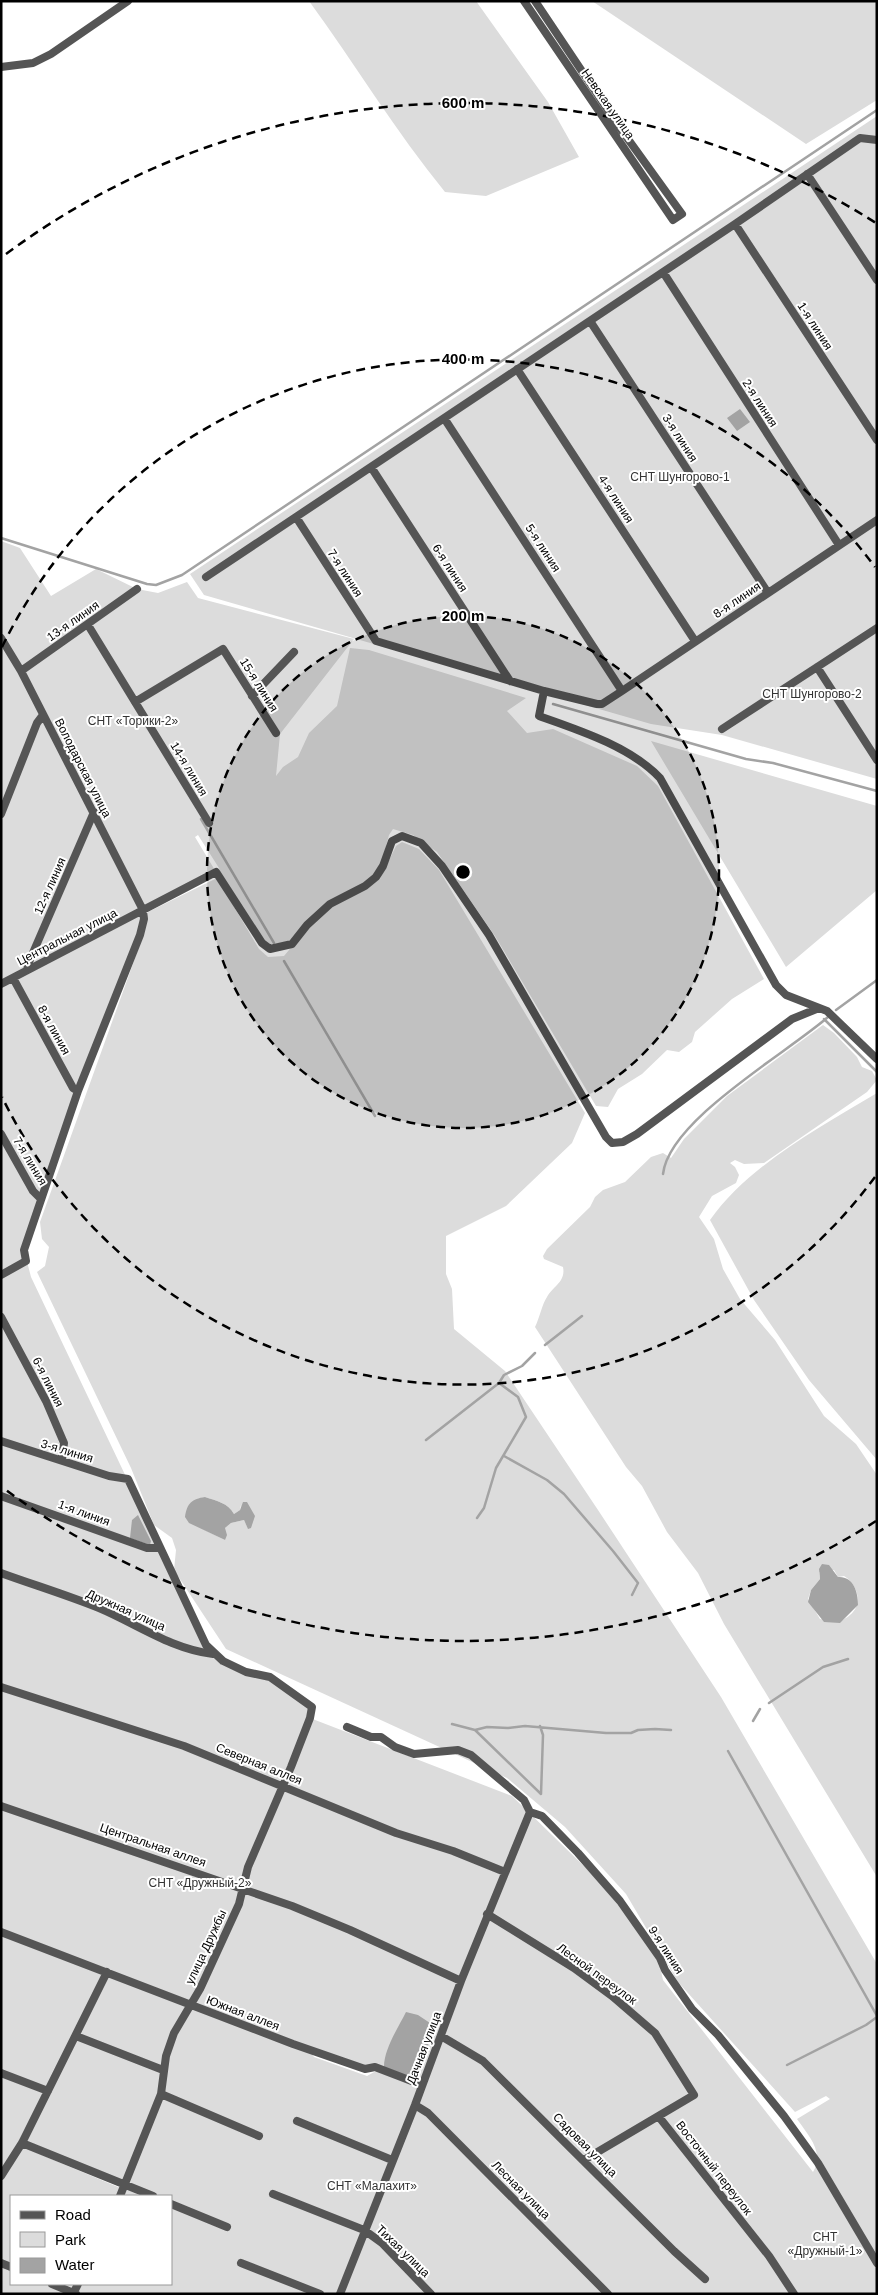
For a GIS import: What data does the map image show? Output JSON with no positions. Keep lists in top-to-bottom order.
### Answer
{
  "streets": {
    "street": [
      "Невская улица",
      "1-я линия",
      "2-я линия",
      "3-я линия",
      "4-я линия",
      "5-я линия",
      "6-я линия",
      "7-я линия",
      "8-я линия",
      "13-я линия",
      "15-я линия",
      "Володарская улица",
      "14-я линия",
      "12-я линия",
      "Центральная улица",
      "Дружная улица",
      "Северная аллея",
      "Центральная аллея",
      "улица Дружбы",
      "9-я линия",
      "Лесной переулок",
      "Южная аллея",
      "Дачная улица",
      "Садовая улица",
      "Восточный переулок",
      "Лесная улица",
      "Тихая улица"
    ]
  },
  "crossings": [
    ["1-я линия", "3-я линия"],
    ["2-я линия", "8-я линия"],
    ["3-я линия", "6-я линия"],
    ["3-я линия", "8-я линия"],
    ["4-я линия", "8-я линия"],
    ["5-я линия", "8-я линия"],
    ["6-я линия", "7-я линия"],
    ["8-я линия", "Центральная улица"],
    ["13-я линия", "Володарская улица"],
    ["13-я линия", "14-я линия"],
    ["15-я линия", "14-я линия"],
    ["Володарская улица", "12-я линия"],
    ["Володарская улица", "Центральная улица"],
    ["12-я линия", "Центральная улица"],
    ["Дружная улица", "улица Дружбы"],
    ["Северная аллея", "улица Дружбы"],
    ["Северная аллея", "Дачная улица"],
    ["Центральная аллея", "улица Дружбы"],
    ["Центральная аллея", "Дачная улица"],
    ["улица Дружбы", "Южная аллея"],
    ["9-я линия", "Дачная улица"],
    ["Лесной переулок", "Дачная улица"],
    ["Лесной переулок", "Восточный переулок"],
    ["Южная аллея", "Дачная улица"],
    ["Дачная улица", "Садовая улица"],
    ["Дачная улица", "Лесная улица"],
    ["Дачная улица", "Тихая улица"]
  ],
  "parks": [
    "СНТ Шунгорово-1",
    "СНТ Шунгорово-2",
    "СНТ «Торики-2»",
    "СНТ «Дружный-2»",
    "СНТ «Малахит»",
    "СНТ «Дружный-1»"
  ],
  "legend": ["Road", "Park", "Water"],
  "rings": ["600 m", "400 m", "200 m"]
}
